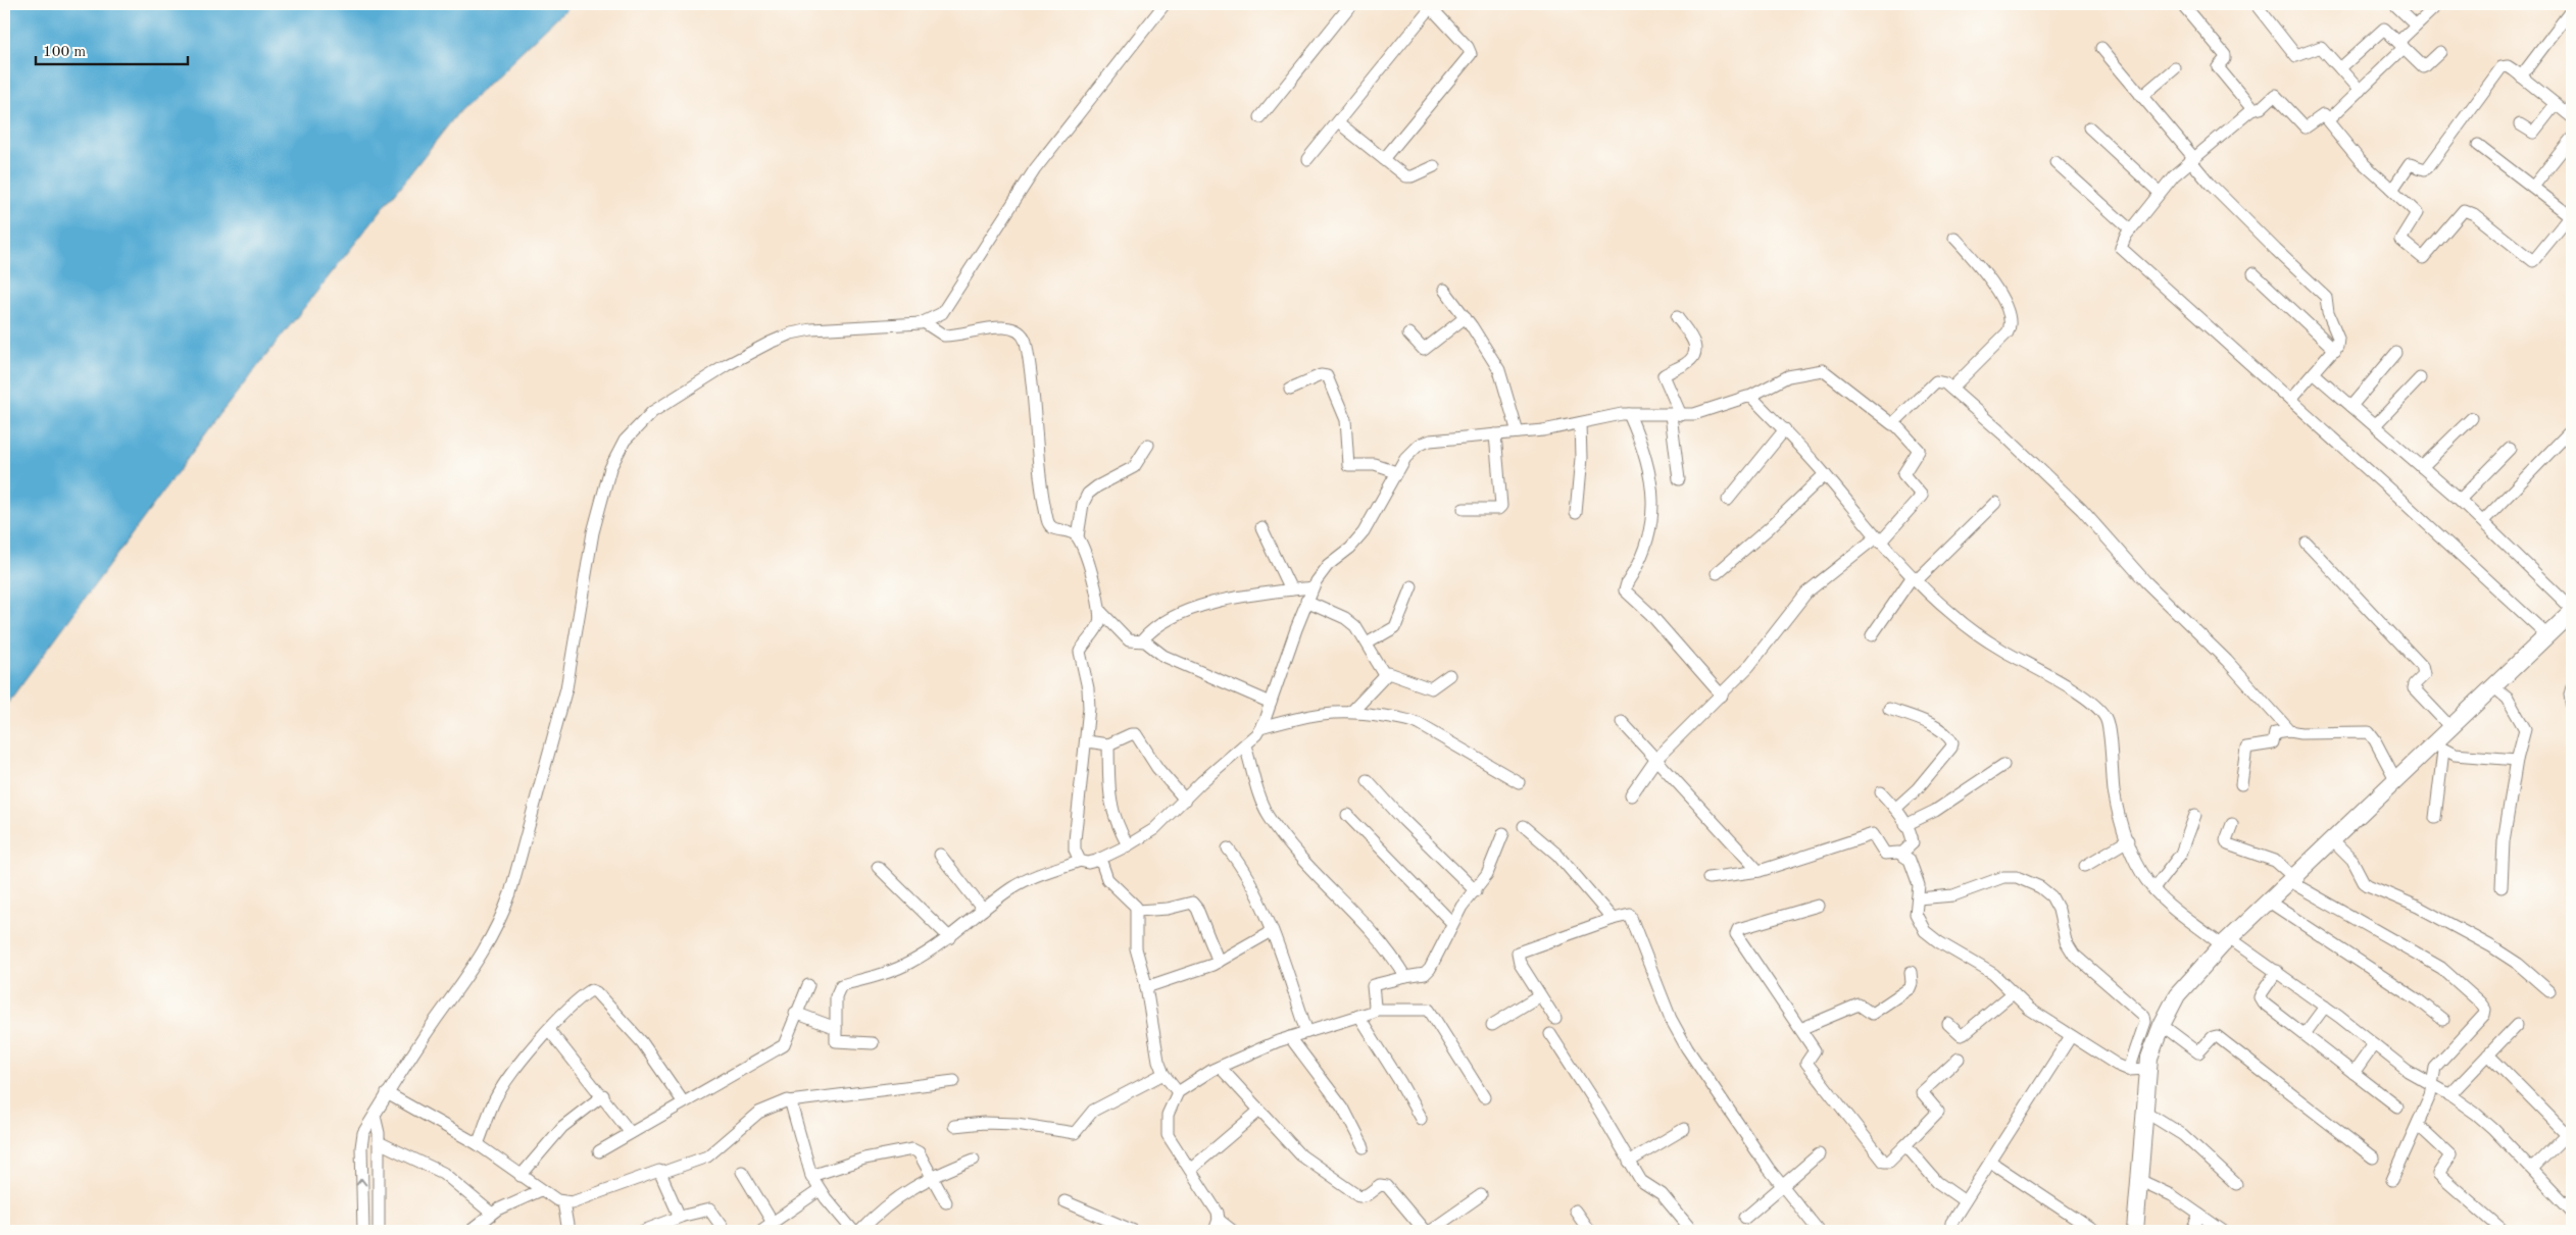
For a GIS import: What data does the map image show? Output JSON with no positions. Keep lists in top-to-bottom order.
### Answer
{
  "scale_bar": "100 m"
}
